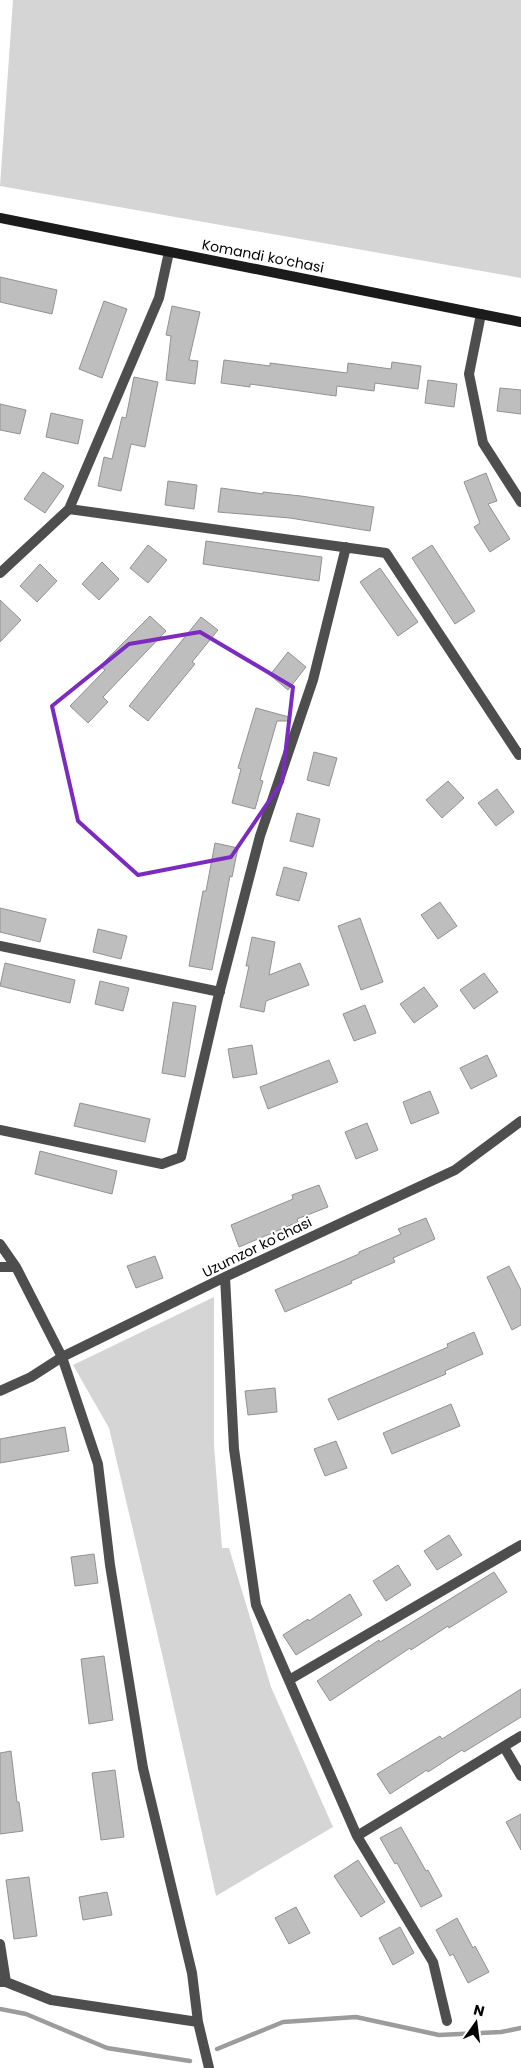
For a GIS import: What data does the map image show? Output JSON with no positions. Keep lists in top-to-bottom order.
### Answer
{
  "streets": {
    "main road": ["Komandi ko‘chasi"],
    "street": ["Uzumzor ko'chasi"]
  },
  "north": "top"
}
